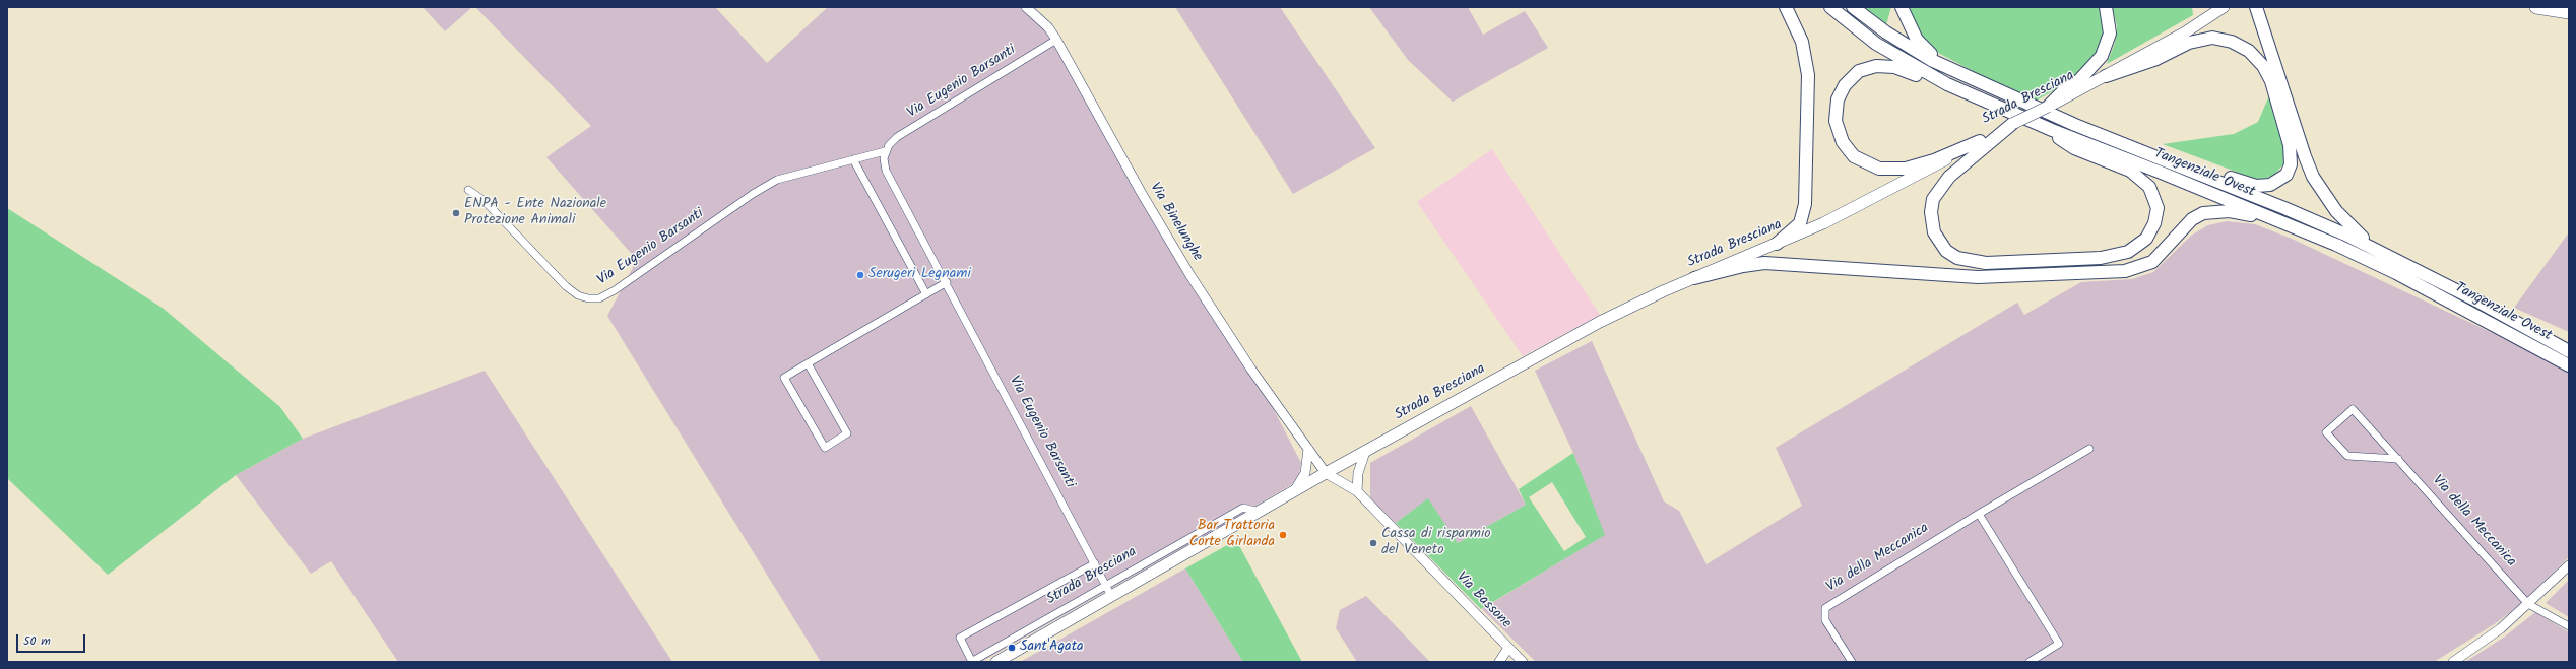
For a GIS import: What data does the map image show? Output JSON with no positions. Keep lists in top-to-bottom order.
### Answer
{
  "streets": {
    "highway": ["Tangenziale Ovest"],
    "main road": ["Strada Bresciana"],
    "street": [
      "Via Eugenio Barsanti",
      "Via Binelunghe",
      "Via della Meccanica",
      "Via Bassone"
    ]
  },
  "crossings": [
    ["Via Eugenio Barsanti", "Strada Bresciana"],
    ["Via Eugenio Barsanti", "Via Binelunghe"],
    ["Strada Bresciana", "Via Binelunghe"],
    ["Strada Bresciana", "Via Bassone"],
    ["Via Binelunghe", "Via Bassone"]
  ],
  "places": [
    "ENPA - Ente Nazionale Protezione Animali",
    "Serugeri Legnami",
    "Bar Trattoria Corte Girlanda",
    "Cassa di risparmio del Veneto",
    "Sant'Agata"
  ],
  "scale_bar": "50 m"
}
